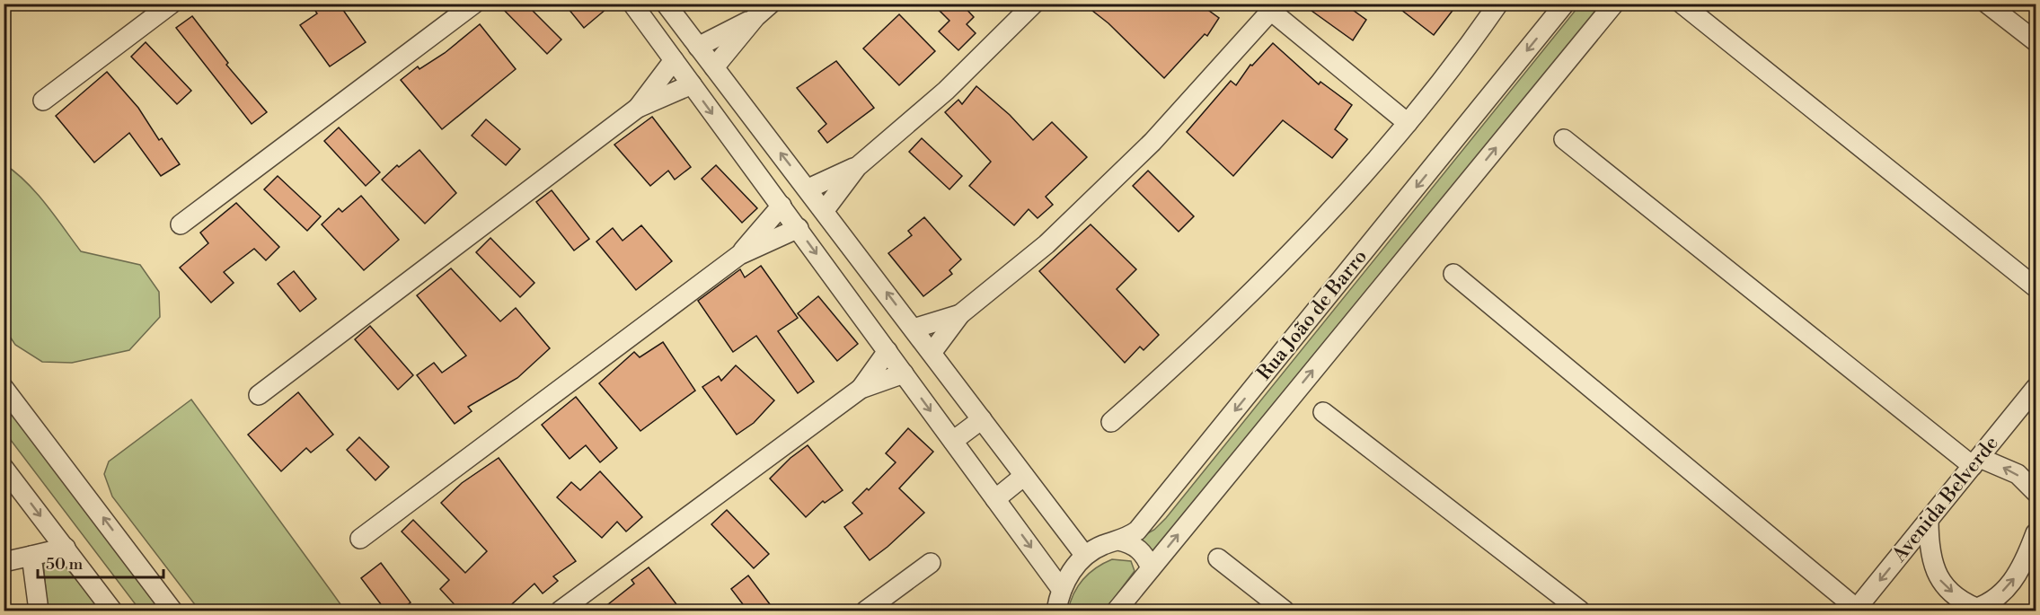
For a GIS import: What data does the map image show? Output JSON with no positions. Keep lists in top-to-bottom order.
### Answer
{
  "streets": {
    "street": ["Rua João de Barro", "Avenida Belverde"]
  },
  "scale_bar": "50 m"
}
